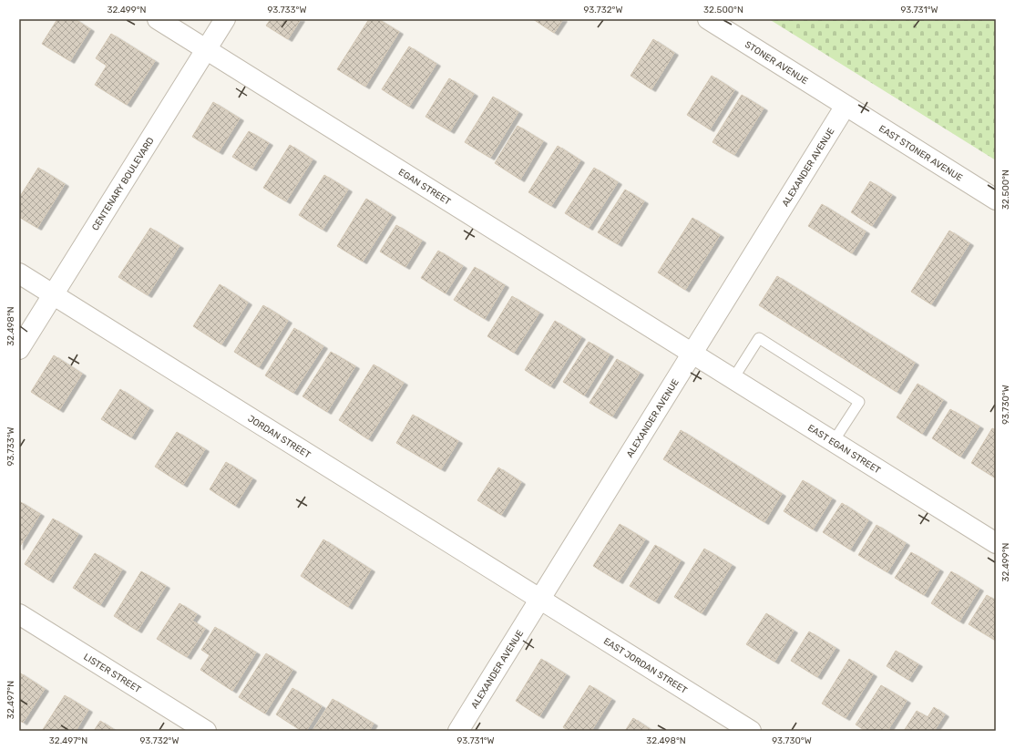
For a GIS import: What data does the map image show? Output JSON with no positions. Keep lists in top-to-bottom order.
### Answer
{
  "streets": {
    "street": [
      "STONER AVENUE",
      "EAST STONER AVENUE",
      "ALEXANDER AVENUE",
      "CENTENARY BOULEVARD",
      "EGAN STREET",
      "JORDAN STREET",
      "EAST EGAN STREET",
      "EAST JORDAN STREET",
      "LISTER STREET"
    ]
  },
  "crossings": [
    ["STONER AVENUE", "EAST STONER AVENUE"],
    ["STONER AVENUE", "ALEXANDER AVENUE"],
    ["EAST STONER AVENUE", "ALEXANDER AVENUE"],
    ["ALEXANDER AVENUE", "EGAN STREET"],
    ["ALEXANDER AVENUE", "JORDAN STREET"],
    ["ALEXANDER AVENUE", "EAST EGAN STREET"],
    ["ALEXANDER AVENUE", "EAST JORDAN STREET"],
    ["CENTENARY BOULEVARD", "EGAN STREET"],
    ["CENTENARY BOULEVARD", "JORDAN STREET"],
    ["EGAN STREET", "EAST EGAN STREET"],
    ["JORDAN STREET", "EAST JORDAN STREET"]
  ],
  "coordinates": [
    "32.499°N",
    "93.733°W",
    "93.732°W",
    "32.500°N",
    "93.731°W",
    "32.498°N",
    "93.730°W",
    "32.497°N"
  ]
}
